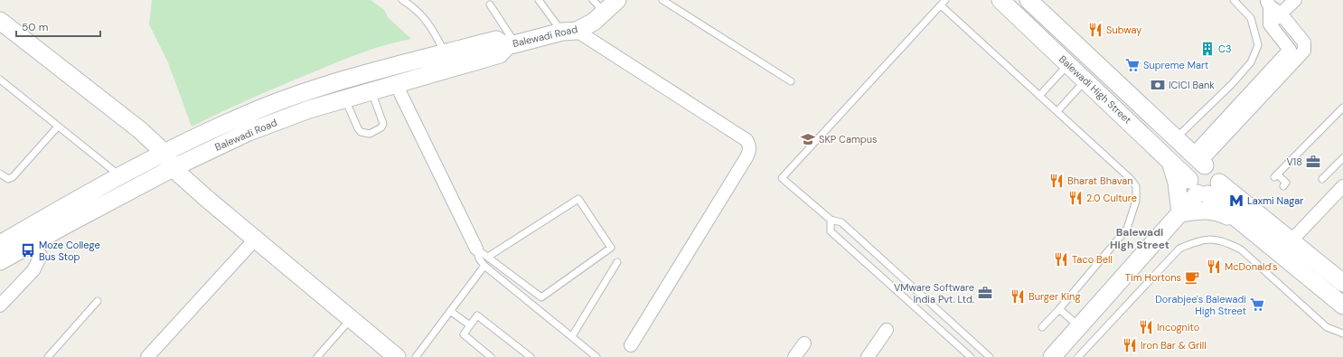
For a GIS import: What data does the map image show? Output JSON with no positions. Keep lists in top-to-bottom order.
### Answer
{
  "streets": {
    "street": ["Balewadi Road", "Balewadi High Street"]
  },
  "districts": ["Balewadi High Street"],
  "places": {
    "restaurant": [
      "Subway",
      "Bharat Bhavan",
      "2.0 Culture",
      "Taco Bell",
      "McDonald's",
      "Burger King",
      "Incognito",
      "Iron Bar & Grill"
    ],
    "building": ["C3"],
    "supermarket": ["Supreme Mart", "Dorabjee's Balewadi High Street"],
    "bank": ["ICICI Bank"],
    "school or university": ["SKP Campus"],
    "office": ["V18", "VMware Software India Pvt. Ltd."],
    "metro station": ["Laxmi Nagar"],
    "bus stop": ["Moze College Bus Stop"],
    "cafe": ["Tim Hortons"]
  },
  "scale_bar": "50 m"
}
